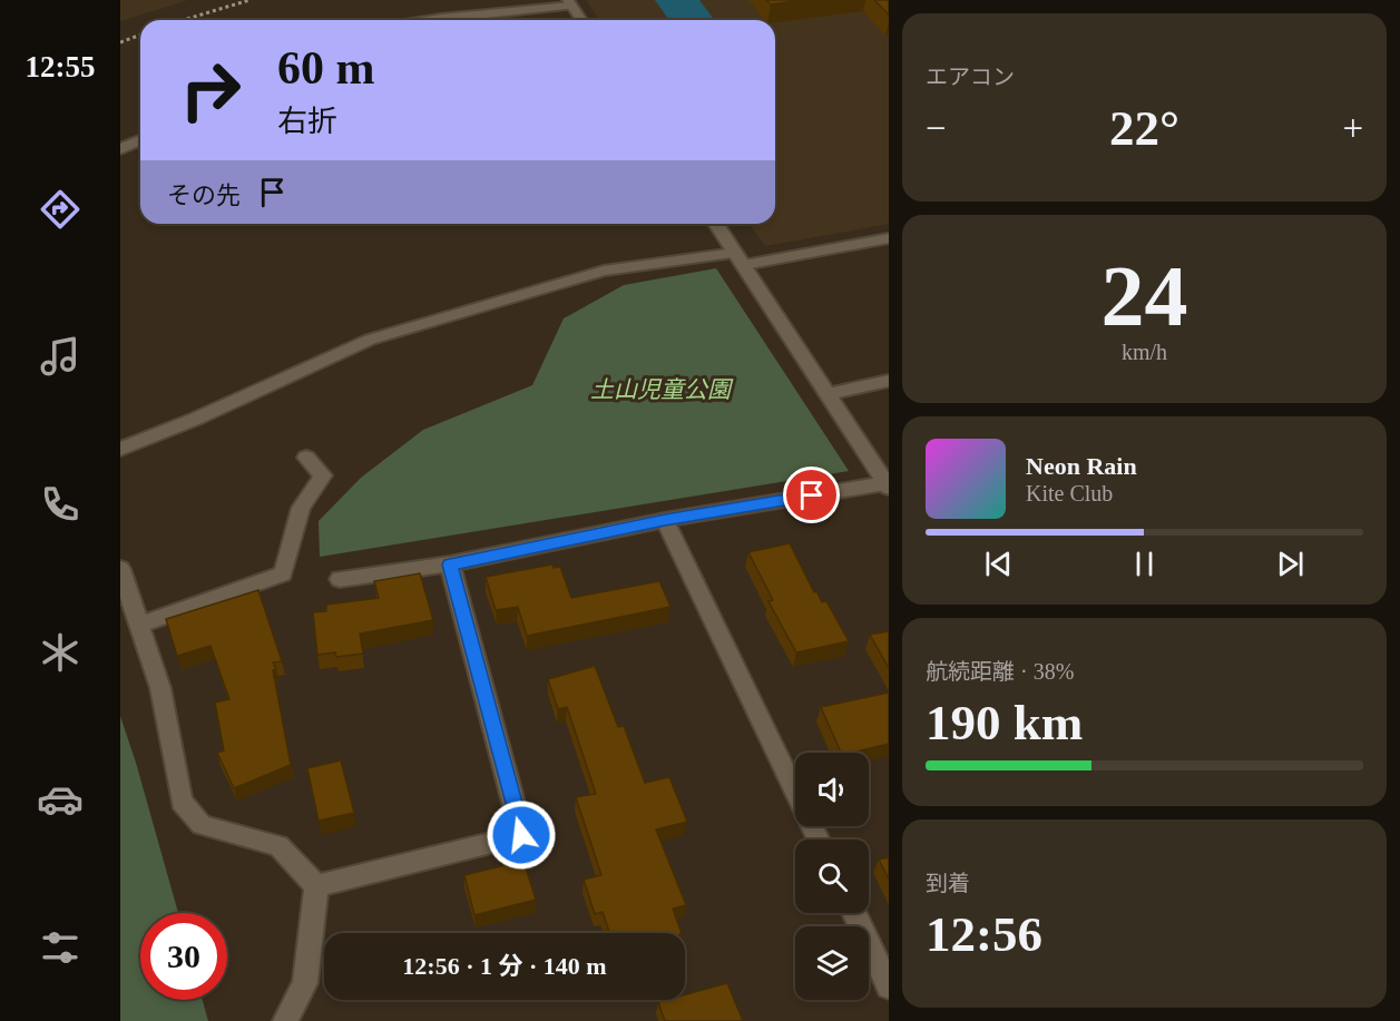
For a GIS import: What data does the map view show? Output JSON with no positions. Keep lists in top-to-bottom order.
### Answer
{
  "parks": ["土山児童公園"],
  "page": {
    "tabs": "12:55",
    "tile": [
      "エアコン",
      ["24", "km/h"],
      ["航続距離 · 38%", "190 km"],
      ["到着", "12:56"]
    ],
    "turn": ["60 m", "右折"],
    "heat": ["−", "22°", "+"],
    "then": "その先",
    "song": ["Neon Rain", "Kite Club"],
    "limit": "30",
    "trip": "12:56 · 1 分 · 140 m"
  }
}
